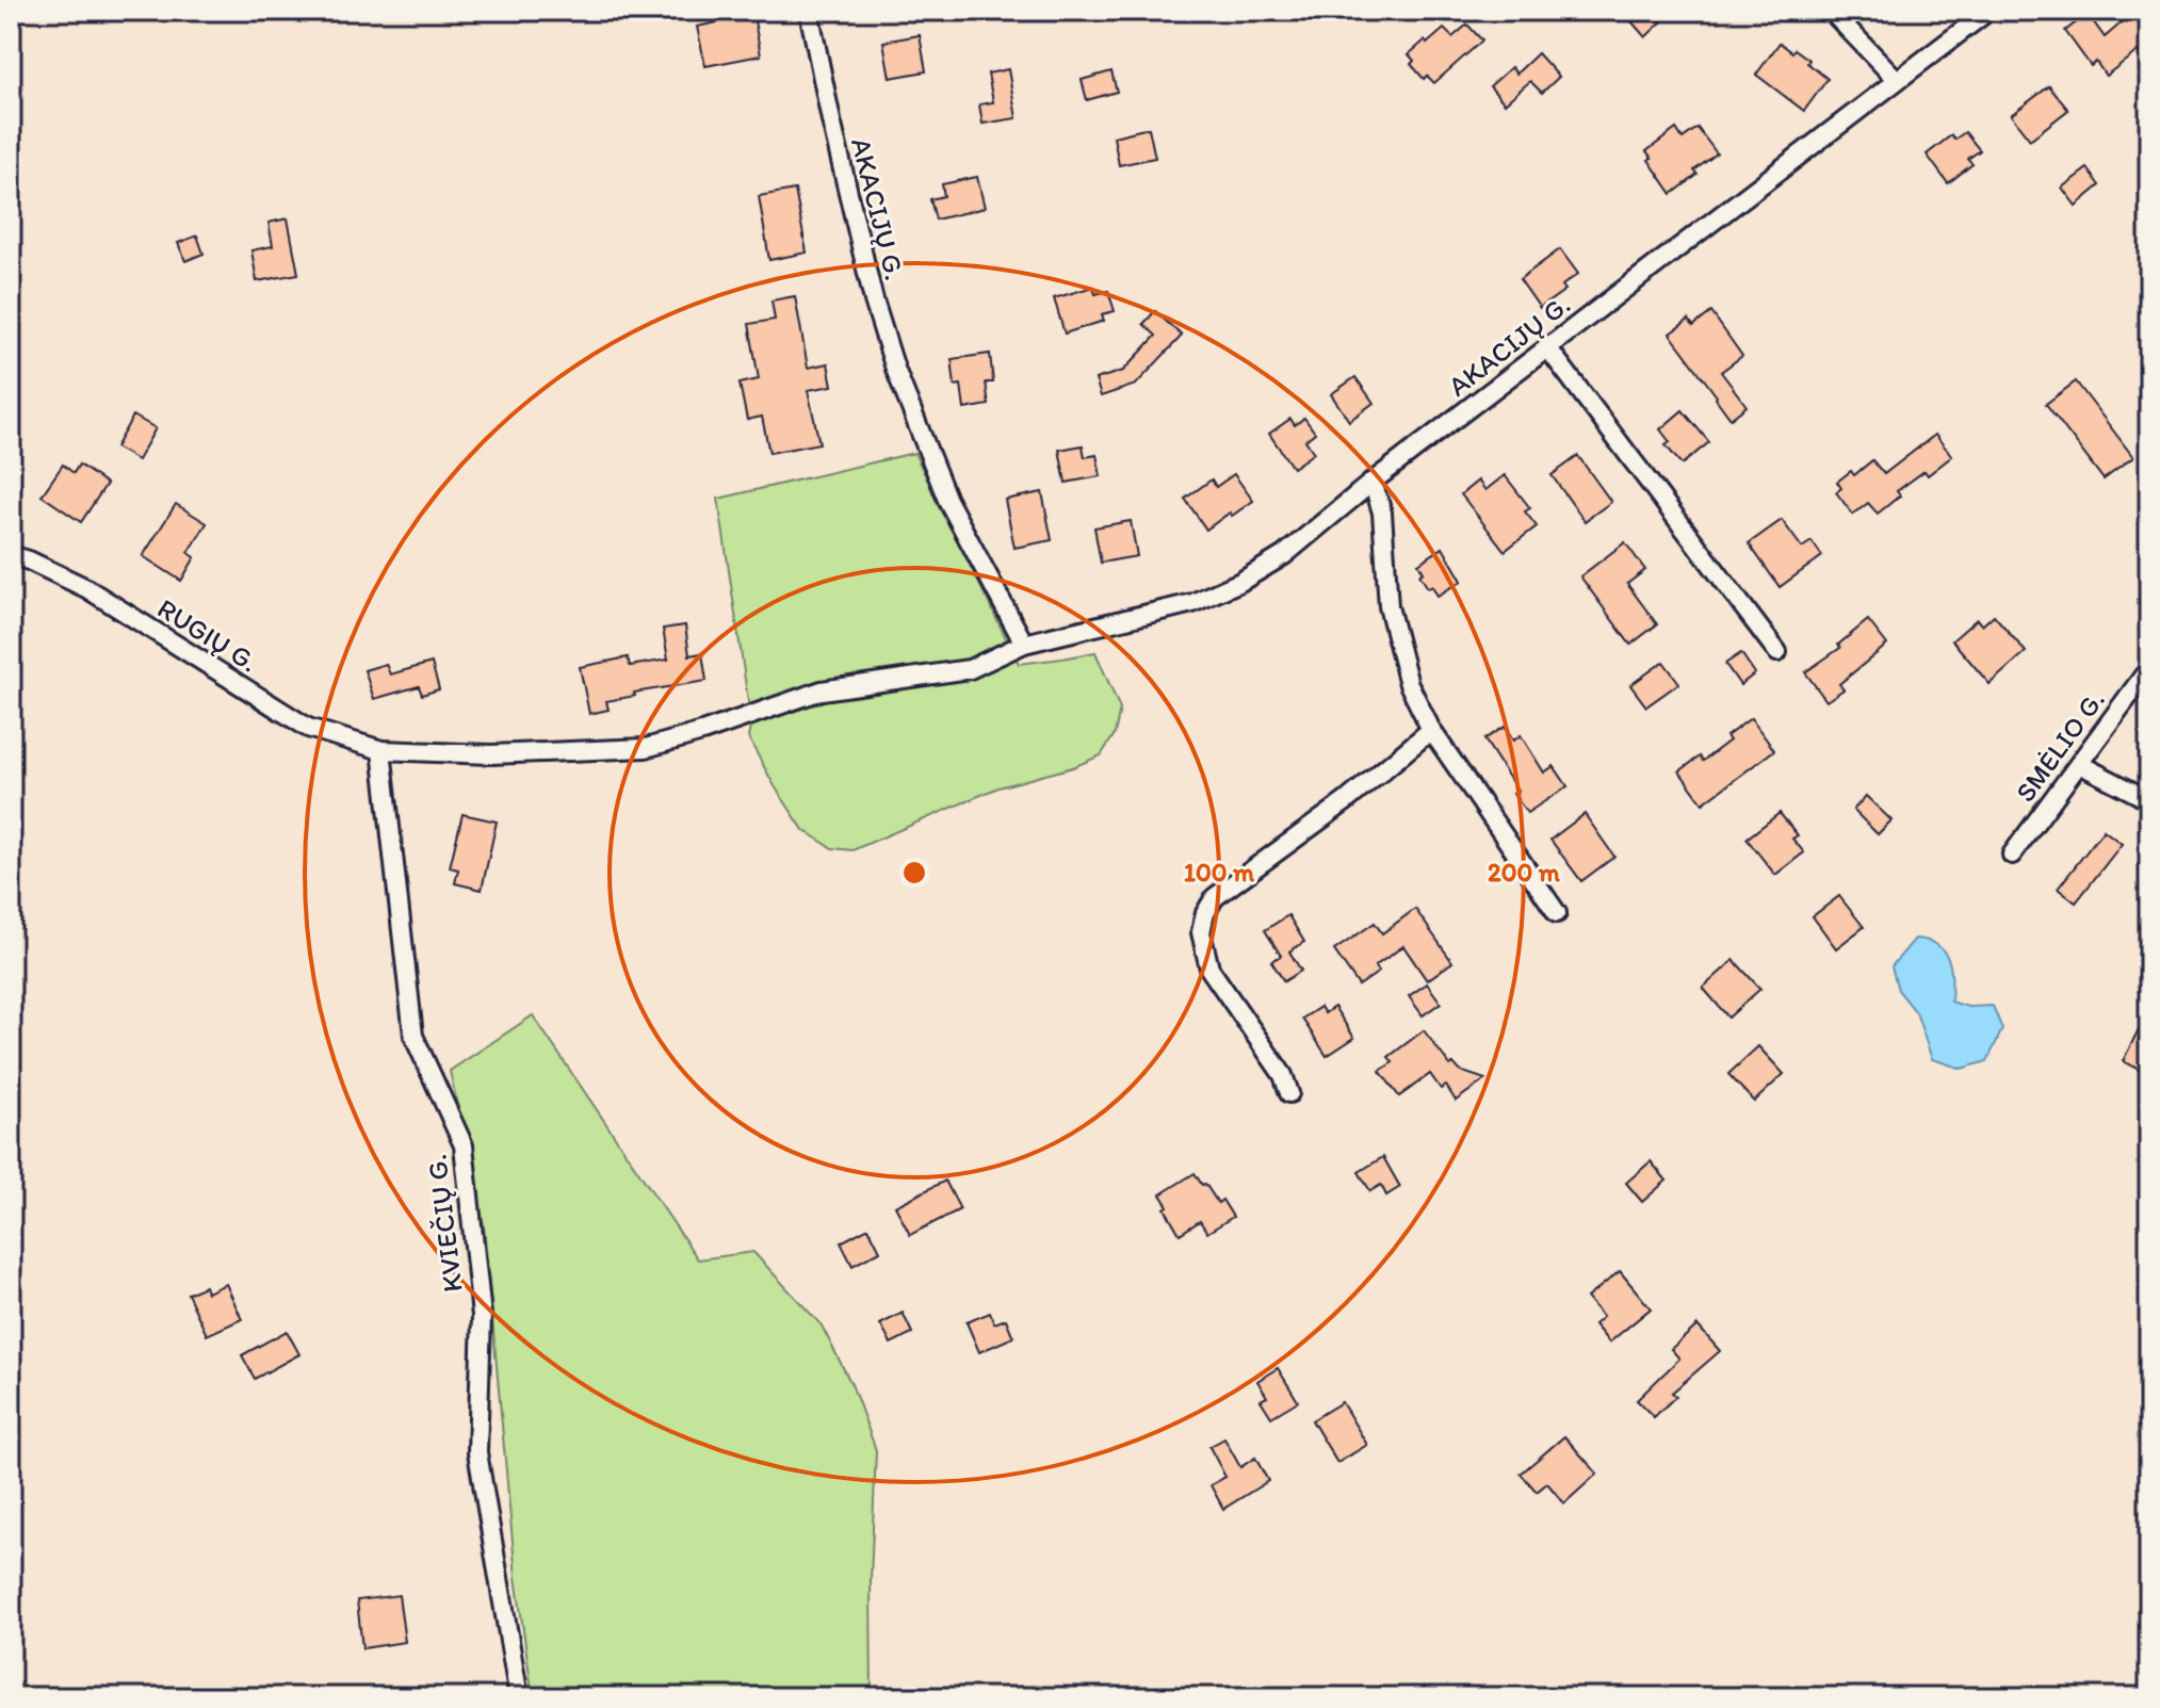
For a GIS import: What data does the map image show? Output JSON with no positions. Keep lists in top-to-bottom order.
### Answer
{
  "streets": {
    "street": [
      "AKACIJŲ G.",
      "RUGIŲ G.",
      "SMĖLIO G.",
      "KVIEČIŲ G."
    ]
  },
  "crossings": [
    ["AKACIJŲ G.", "RUGIŲ G."],
    ["AKACIJŲ G.", "KVIEČIŲ G."],
    ["RUGIŲ G.", "KVIEČIŲ G."]
  ],
  "rings": ["100 m", "200 m"]
}
